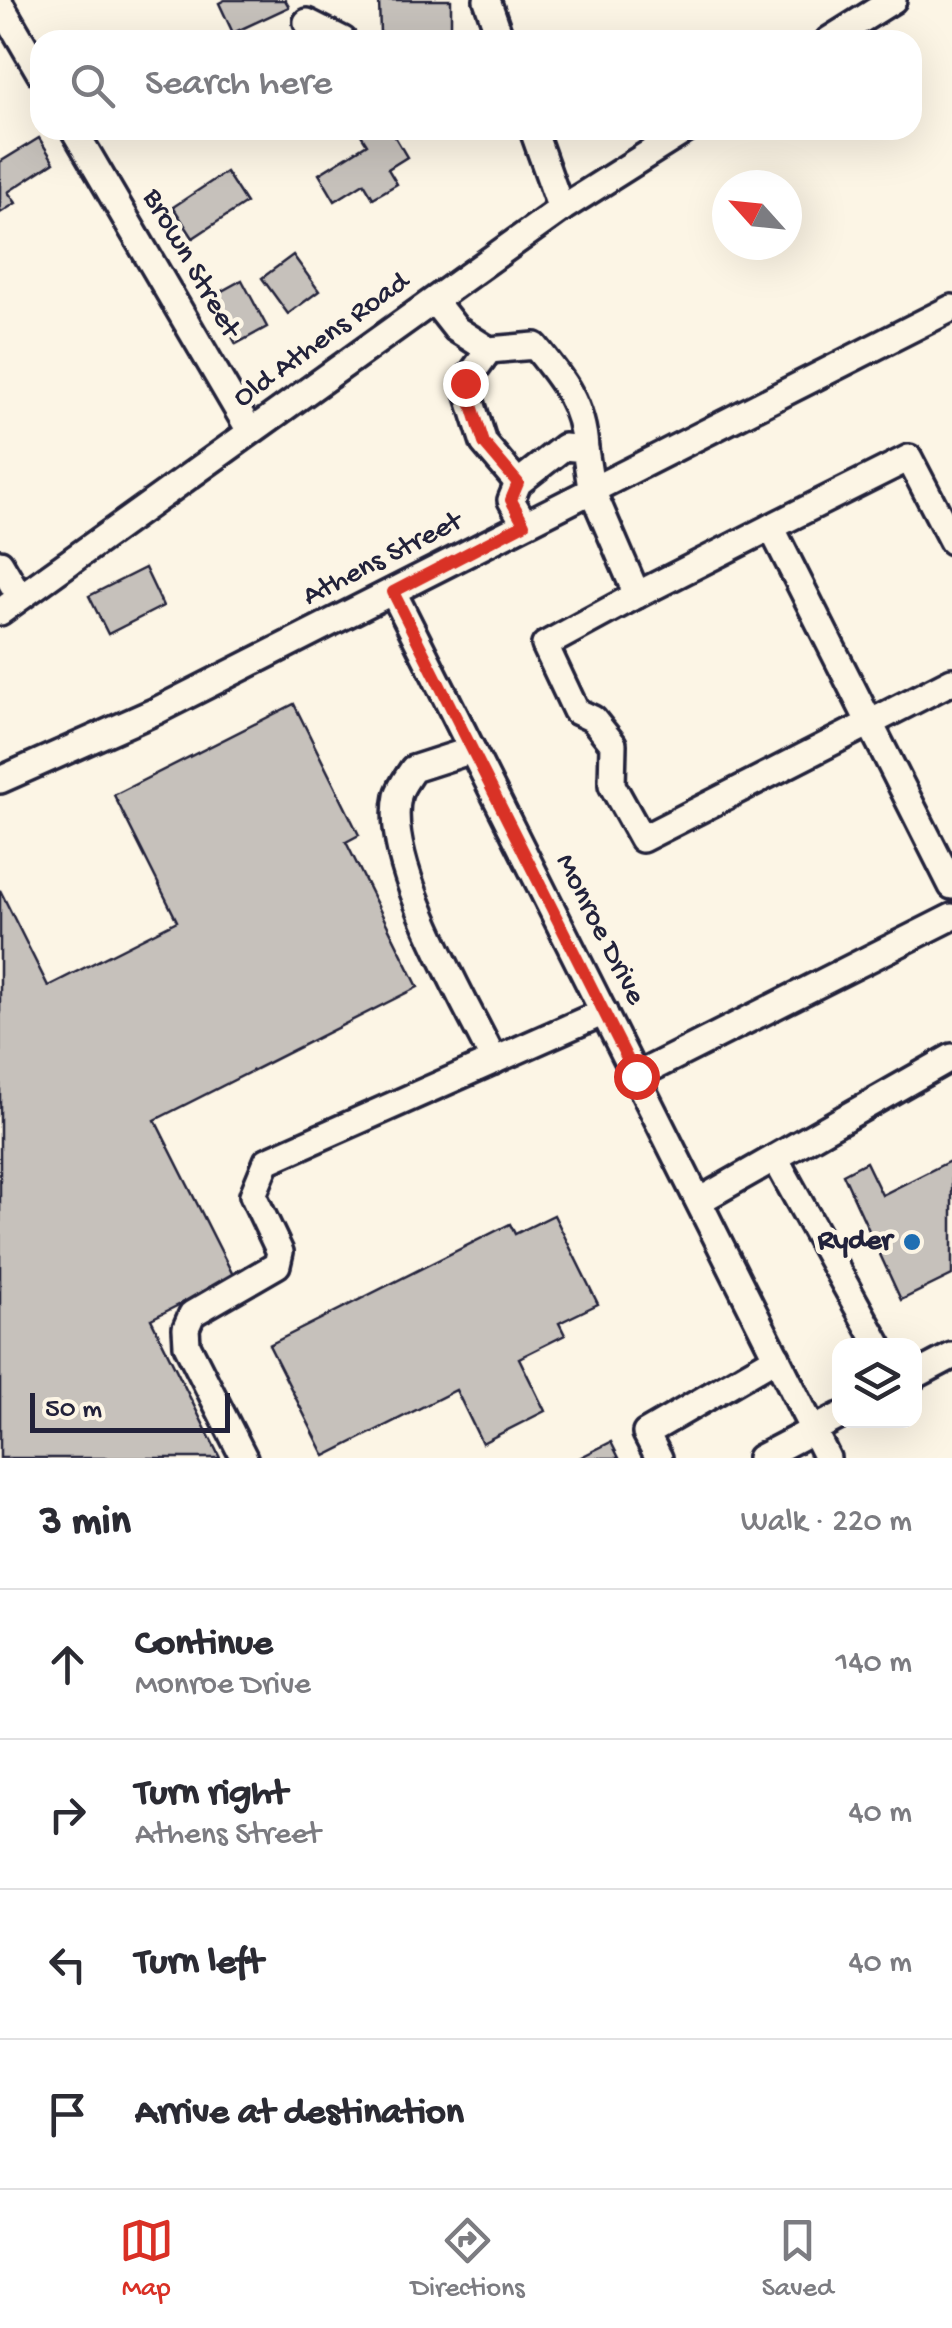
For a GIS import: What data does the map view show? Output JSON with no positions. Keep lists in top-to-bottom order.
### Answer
{
  "streets": {
    "street": [
      "Brown Street",
      "Old Athens Road",
      "Athens Street",
      "Monroe Drive"
    ]
  },
  "crossings": [
    ["Brown Street", "Old Athens Road"],
    ["Athens Street", "Monroe Drive"]
  ],
  "places": ["Ryder"],
  "scale_bar": "50 m",
  "north": "top left",
  "page": {
    "search": "Search here",
    "scale": "50 m",
    "heading": ["3 min", "Walk · 220 m"],
    "list": [
      ["Continue", "Monroe Drive", "140 m"],
      ["Turn right", "Athens Street", "40 m"],
      ["Turn left", "40 m"],
      "Arrive at destination"
    ],
    "nav": ["Map", "Directions", "Saved"]
  }
}
